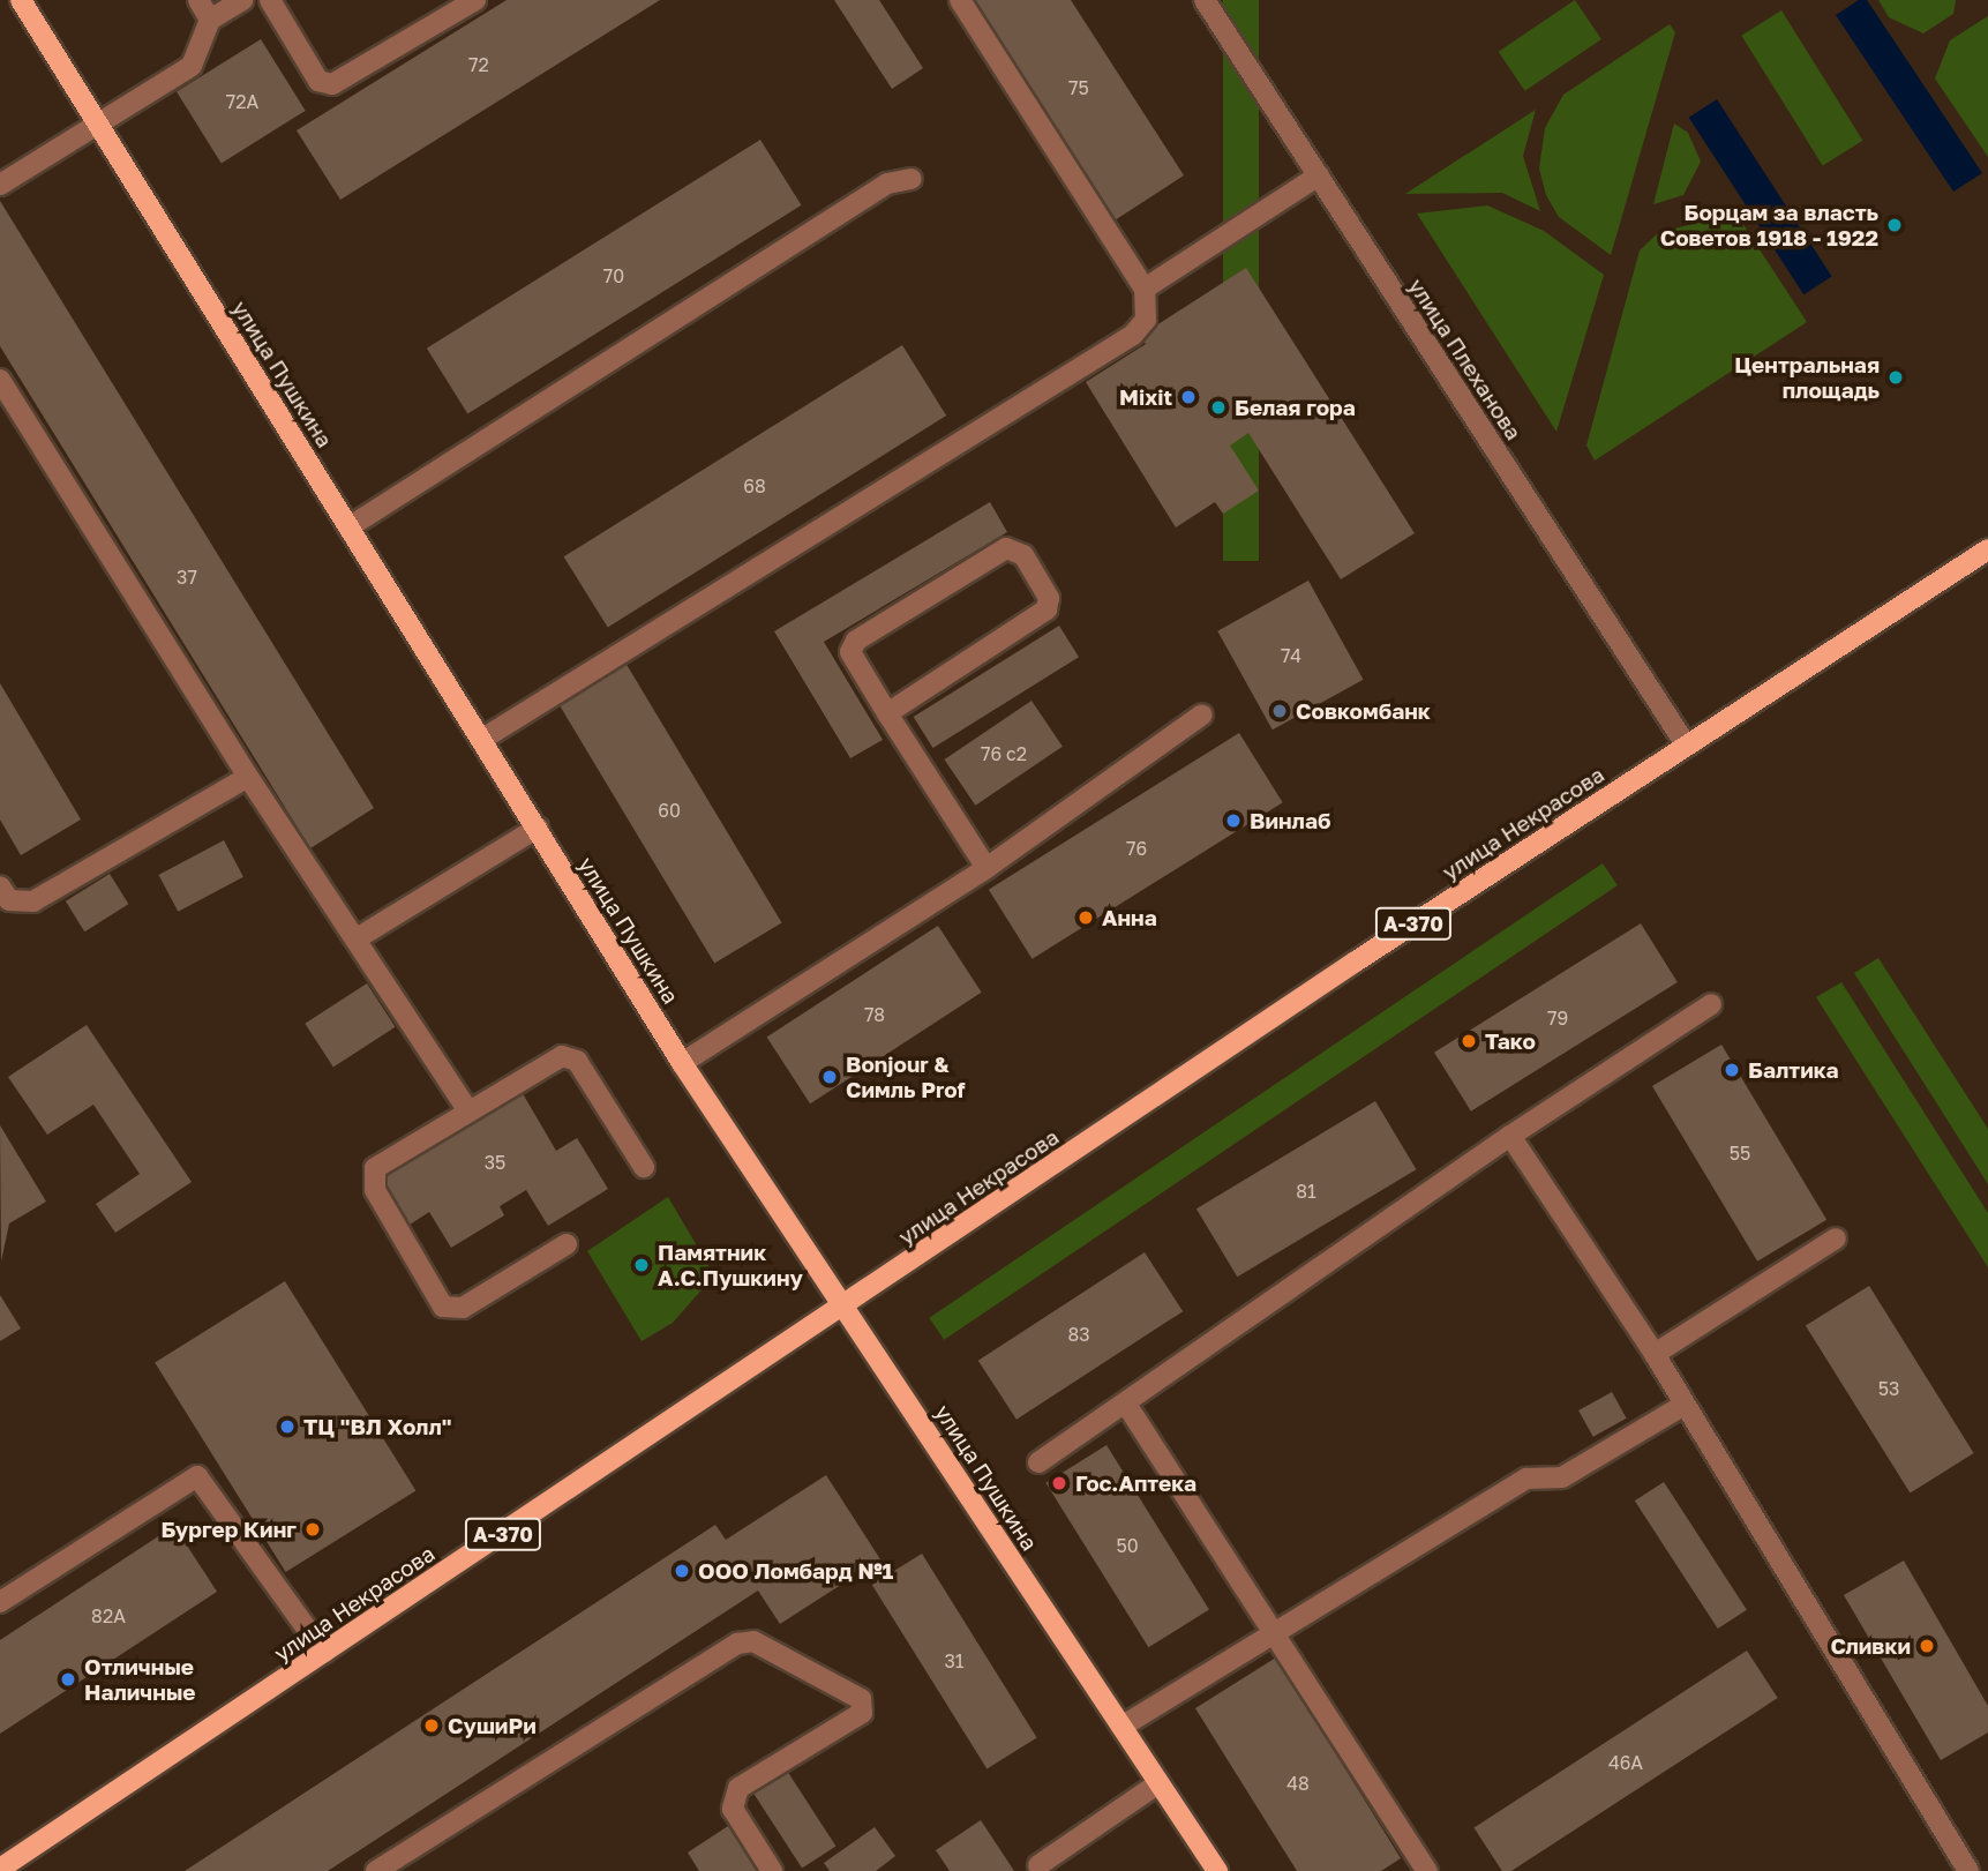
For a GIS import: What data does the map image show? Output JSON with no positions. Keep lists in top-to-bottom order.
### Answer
{
  "streets": {
    "main road": ["улица Пушкина", "улица Некрасова", "А-370"],
    "street": ["улица Плеханова"]
  },
  "crossings": [
    ["улица Плеханова", "улица Некрасова"],
    ["улица Пушкина", "улица Некрасова"]
  ],
  "places": [
    "Борцам за власть Советов 1918 - 1922",
    "Центральная площадь",
    "Mixit",
    "Белая гора",
    "Совкомбанк",
    "Винлаб",
    "Анна",
    "Тако",
    "Балтика",
    "Bonjour & Симль Prof",
    "Памятник А.С.Пушкину",
    "ТЦ \"ВЛ Холл\"",
    "Гос.Аптека",
    "Бургер Кинг",
    "ООО Ломбард №1",
    "Сливки",
    "Отличные Наличные",
    "СушиРи"
  ],
  "house_numbers": [
    "72",
    "75",
    "72А",
    "70",
    "68",
    "37",
    "74",
    "76 с2",
    "60",
    "76",
    "78",
    "79",
    "55",
    "35",
    "81",
    "83",
    "53",
    "50",
    "82А",
    "31",
    "46А",
    "48"
  ]
}
